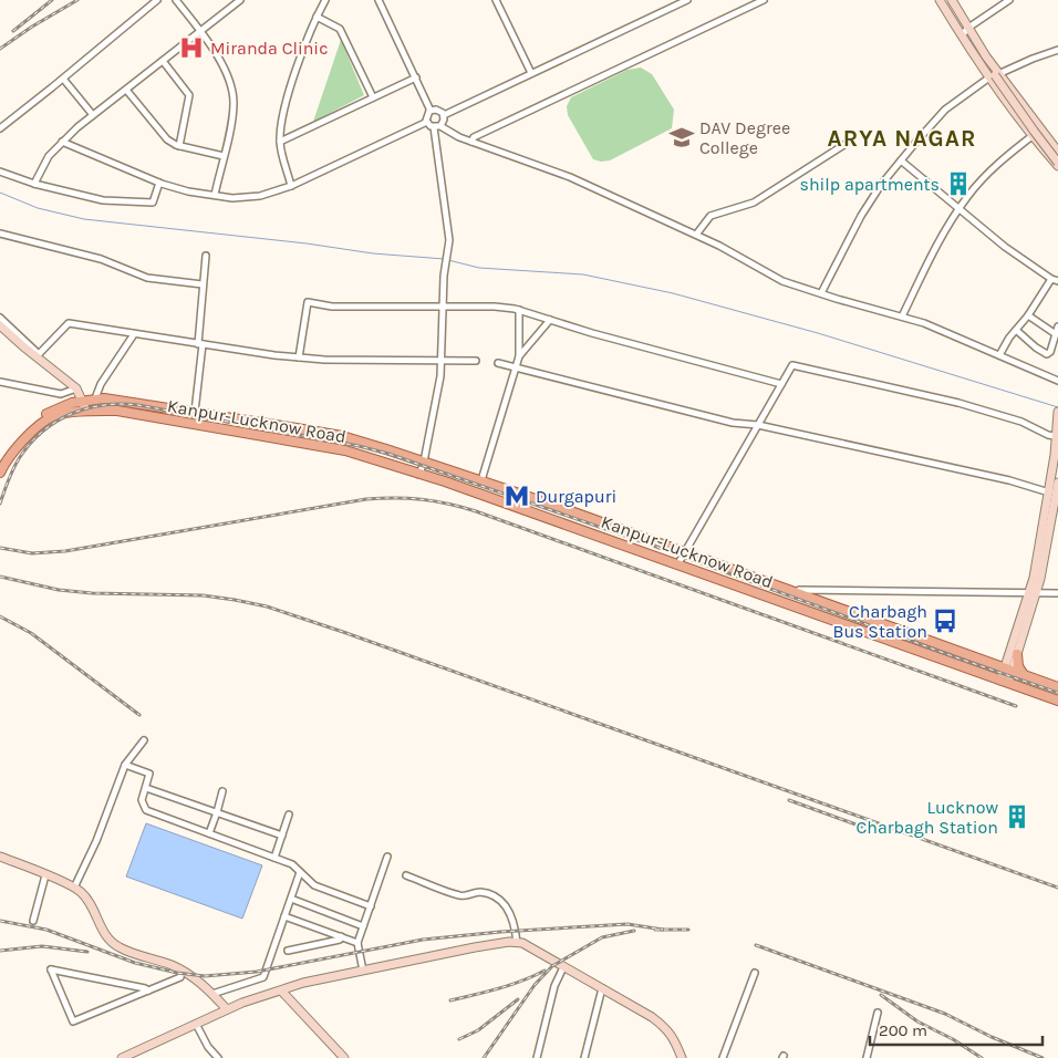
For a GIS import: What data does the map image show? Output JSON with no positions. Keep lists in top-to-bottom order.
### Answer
{
  "streets": {
    "main road": ["Kanpur-Lucknow Road"]
  },
  "districts": ["ARYA NAGAR"],
  "places": {
    "hospital": ["Miranda Clinic"],
    "school or university": ["DAV Degree College"],
    "building": ["shilp apartments", "Lucknow Charbagh Station"],
    "metro station": ["Durgapuri"],
    "bus stop": ["Charbagh Bus Station"]
  },
  "scale_bar": "200 m"
}
